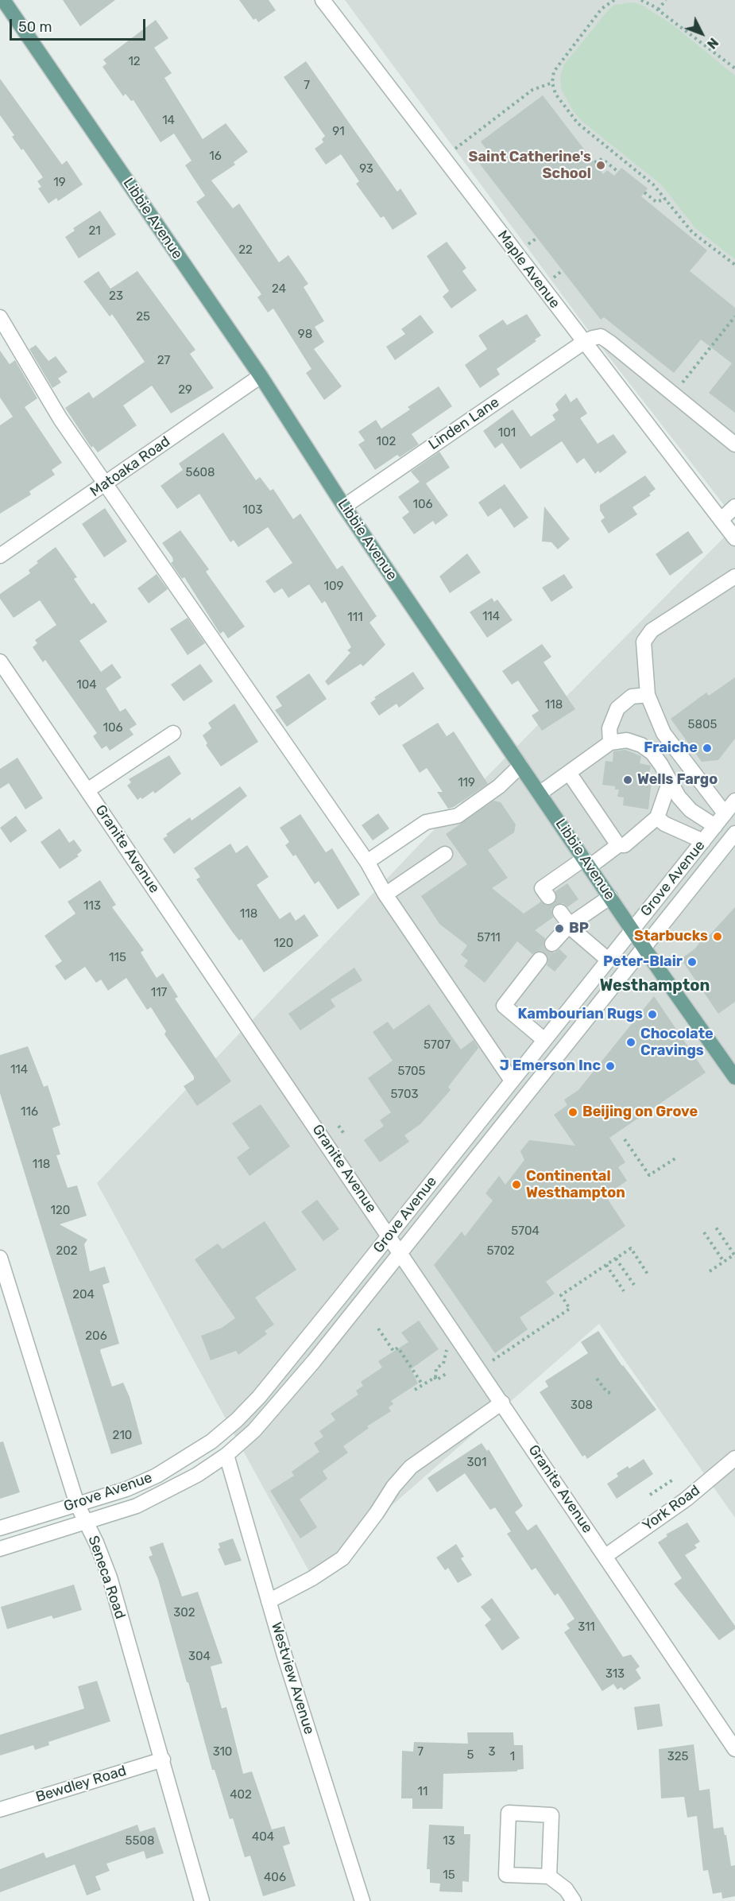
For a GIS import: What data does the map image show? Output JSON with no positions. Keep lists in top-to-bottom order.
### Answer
{
  "streets": {
    "main road": ["Libbie Avenue"],
    "street": [
      "Maple Avenue",
      "Linden Lane",
      "Matoaka Road",
      "Granite Avenue",
      "Grove Avenue",
      "York Road",
      "Seneca Road",
      "Westview Avenue",
      "Bewdley Road"
    ]
  },
  "crossings": [
    ["Libbie Avenue", "Linden Lane"],
    ["Libbie Avenue", "Matoaka Road"],
    ["Libbie Avenue", "Grove Avenue"],
    ["Maple Avenue", "Linden Lane"],
    ["Granite Avenue", "Grove Avenue"],
    ["Granite Avenue", "York Road"],
    ["Grove Avenue", "Seneca Road"],
    ["Grove Avenue", "Westview Avenue"],
    ["Seneca Road", "Bewdley Road"]
  ],
  "districts": ["Westhampton"],
  "places": [
    "Saint Catherine's School",
    "Fraiche",
    "Wells Fargo",
    "BP",
    "Starbucks",
    "Peter-Blair",
    "Kambourian Rugs",
    "Chocolate Cravings",
    "J Emerson Inc",
    "Beijing on Grove",
    "Continental Westhampton"
  ],
  "house_numbers": [
    "12",
    "7",
    "14",
    "91",
    "16",
    "93",
    "19",
    "21",
    "22",
    "24",
    "23",
    "25",
    "98",
    "27",
    "29",
    "101",
    "102",
    "5608",
    "106",
    "103",
    "109",
    "114",
    "111",
    "104",
    "118",
    "5805",
    "106",
    "119",
    "113",
    "118",
    "5711",
    "120",
    "115",
    "117",
    "5707",
    "114",
    "5705",
    "5703",
    "116",
    "118",
    "120",
    "5704",
    "202",
    "5702",
    "204",
    "206",
    "308",
    "210",
    "301",
    "302",
    "311",
    "304",
    "313",
    "310",
    "7",
    "3",
    "5",
    "1",
    "325",
    "11",
    "402",
    "404",
    "5508",
    "13",
    "15",
    "406"
  ],
  "scale_bar": "50 m",
  "north": "bottom right"
}
